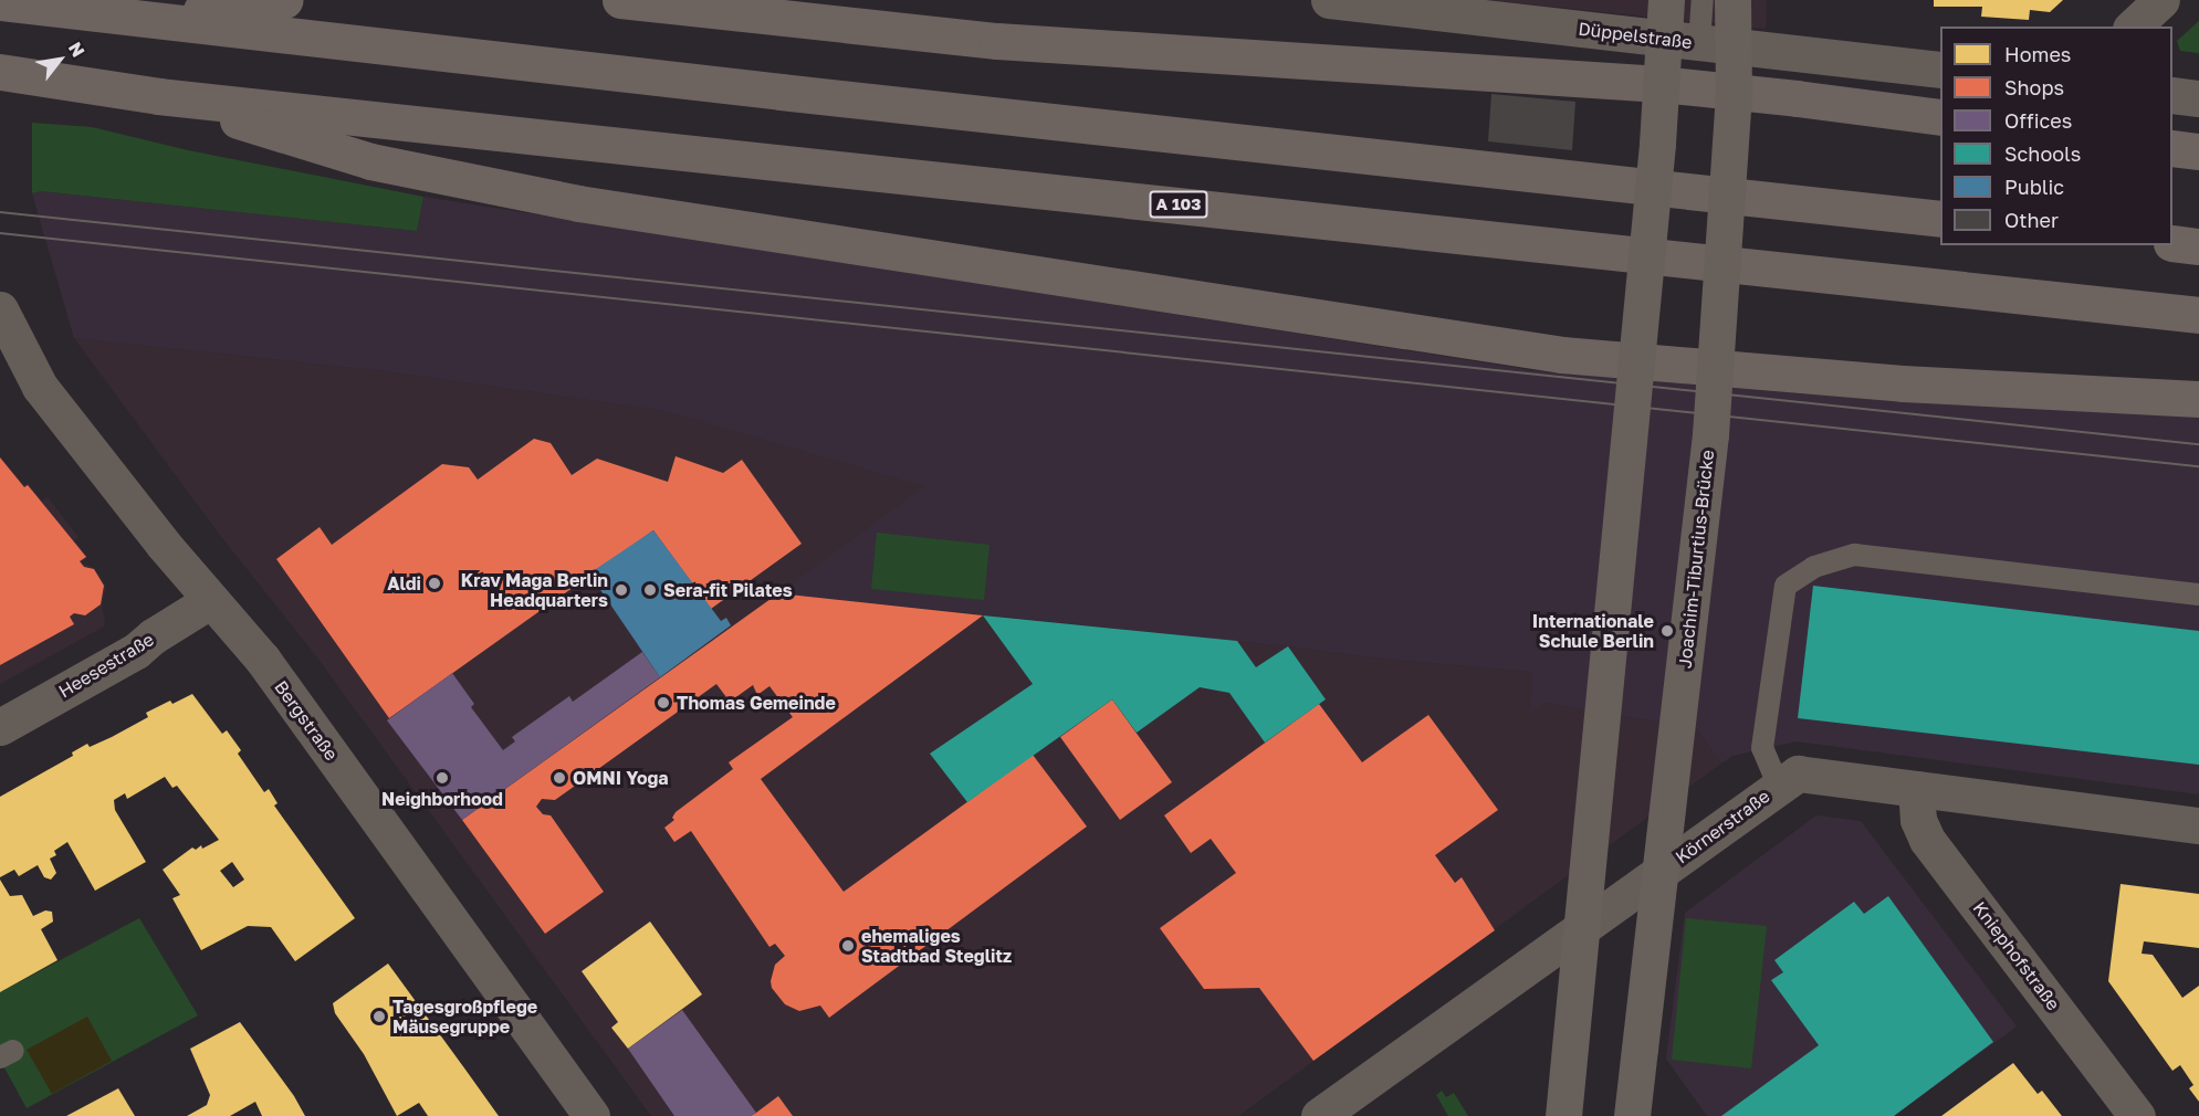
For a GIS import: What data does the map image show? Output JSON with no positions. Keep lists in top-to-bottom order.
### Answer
{
  "streets": {
    "highway": ["A 103"],
    "main road": ["Joachim-Tiburtius-Brücke"],
    "street": [
      "Düppelstraße",
      "Heesestraße",
      "Bergstraße",
      "Körnerstraße",
      "Kniephofstraße"
    ]
  },
  "crossings": [
    ["Heesestraße", "Bergstraße"],
    ["Körnerstraße", "Kniephofstraße"]
  ],
  "places": [
    "Aldi",
    "Krav Maga Berlin Headquarters",
    "Sera-fit Pilates",
    "Internationale Schule Berlin",
    "Thomas Gemeinde",
    "Neighborhood",
    "OMNI Yoga",
    "ehemaliges Stadtbad Steglitz",
    "Tagesgroßpflege Mäusegruppe"
  ],
  "legend": [
    "Homes",
    "Shops",
    "Offices",
    "Schools",
    "Public",
    "Other"
  ],
  "north": "top right"
}
